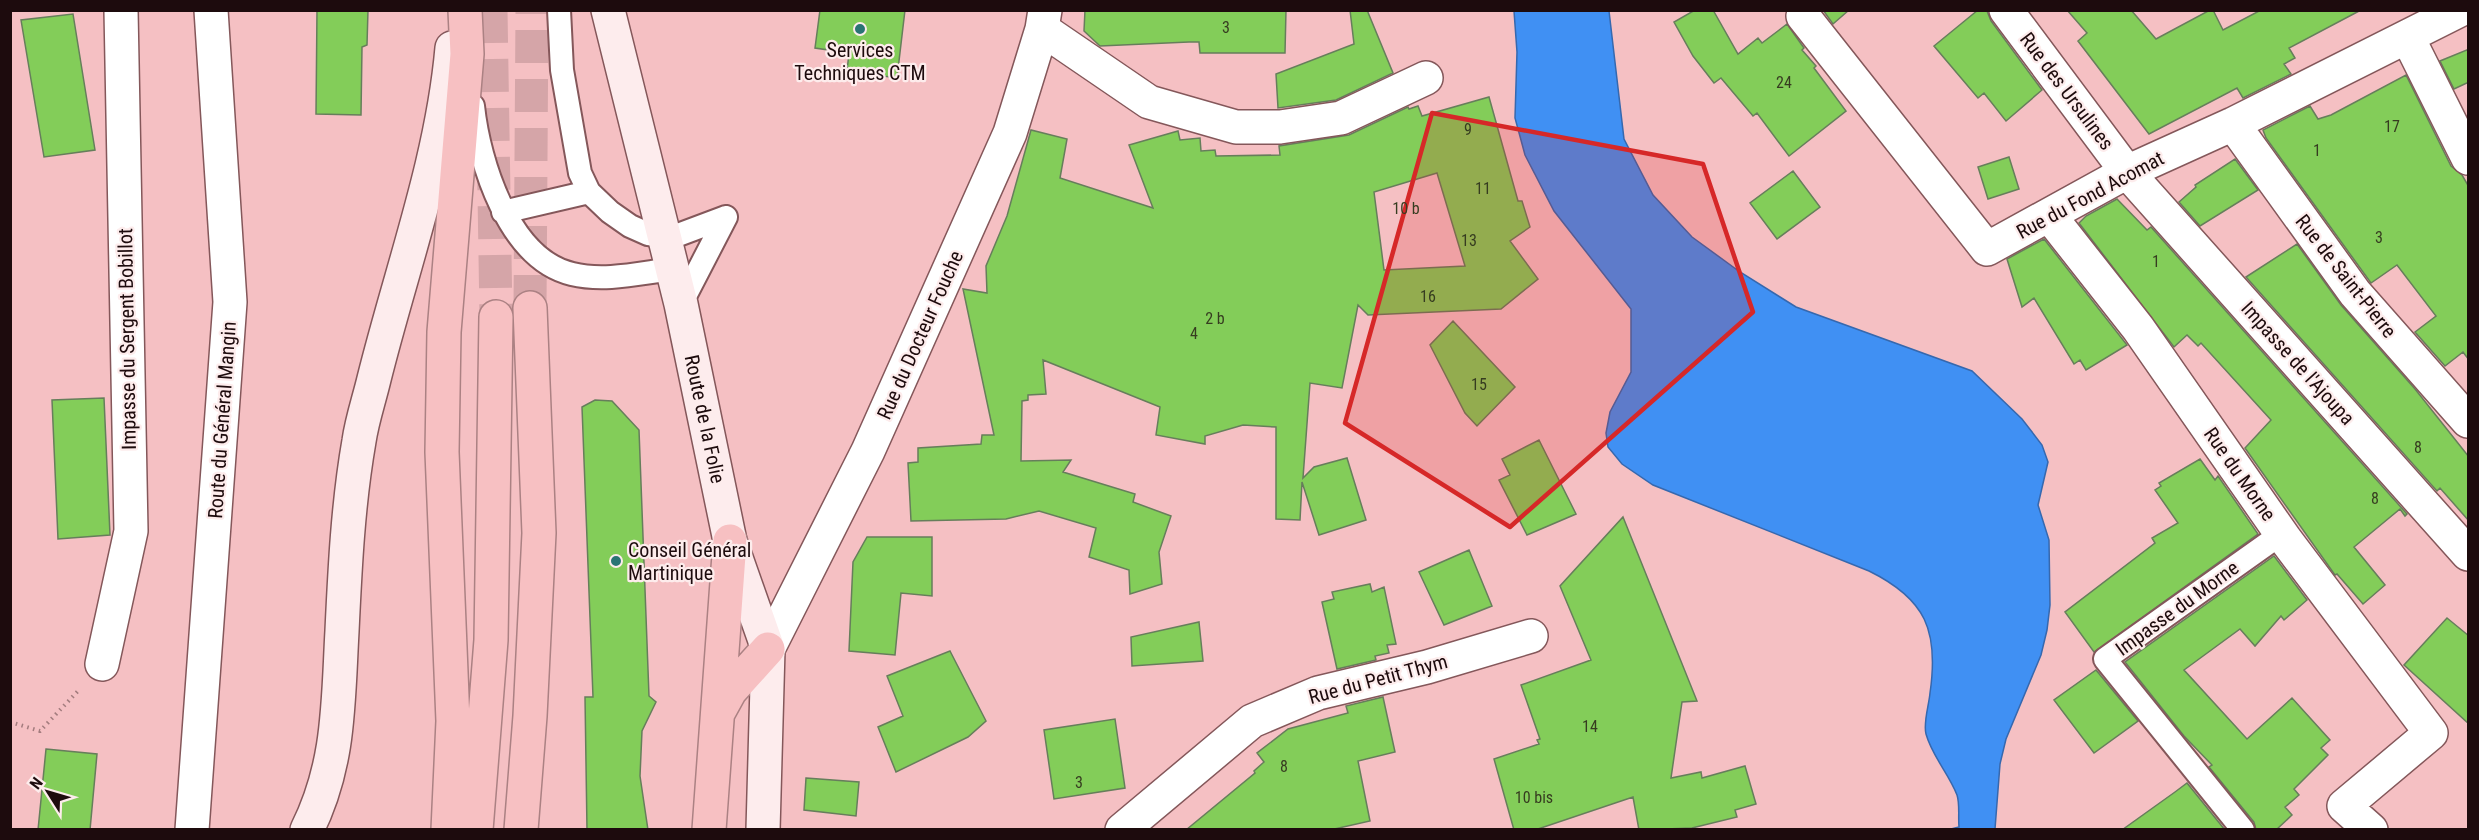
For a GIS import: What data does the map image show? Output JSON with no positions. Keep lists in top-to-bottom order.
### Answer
{
  "streets": {
    "street": [
      "Rue des Ursulines",
      "Rue du Fond Acomat",
      "Rue de Saint-Pierre",
      "Rue du Docteur Fouche",
      "Impasse du Sergent Bobillot",
      "Impasse de l'Ajoupa",
      "Route de la Folie",
      "Route du Général Mangin",
      "Rue du Morne",
      "Rue du Petit Thym"
    ],
    "lane": ["Impasse du Morne"]
  },
  "crossings": [
    ["Rue des Ursulines", "Rue du Fond Acomat"],
    ["Rue des Ursulines", "Impasse de l'Ajoupa"],
    ["Rue du Fond Acomat", "Rue de Saint-Pierre"],
    ["Rue du Fond Acomat", "Impasse de l'Ajoupa"],
    ["Rue du Fond Acomat", "Rue du Morne"],
    ["Rue du Docteur Fouche", "Route de la Folie"],
    ["Rue du Morne", "Impasse du Morne"]
  ],
  "places": ["Services Techniques CTM", "Conseil Général Martinique"],
  "house_numbers": [
    "3",
    "24",
    "17",
    "9",
    "1",
    "11",
    "10 b",
    "3",
    "13",
    "1",
    "16",
    "2 b",
    "4",
    "15",
    "8",
    "8",
    "14",
    "8",
    "3",
    "10 bis"
  ],
  "north": "top left"
}
